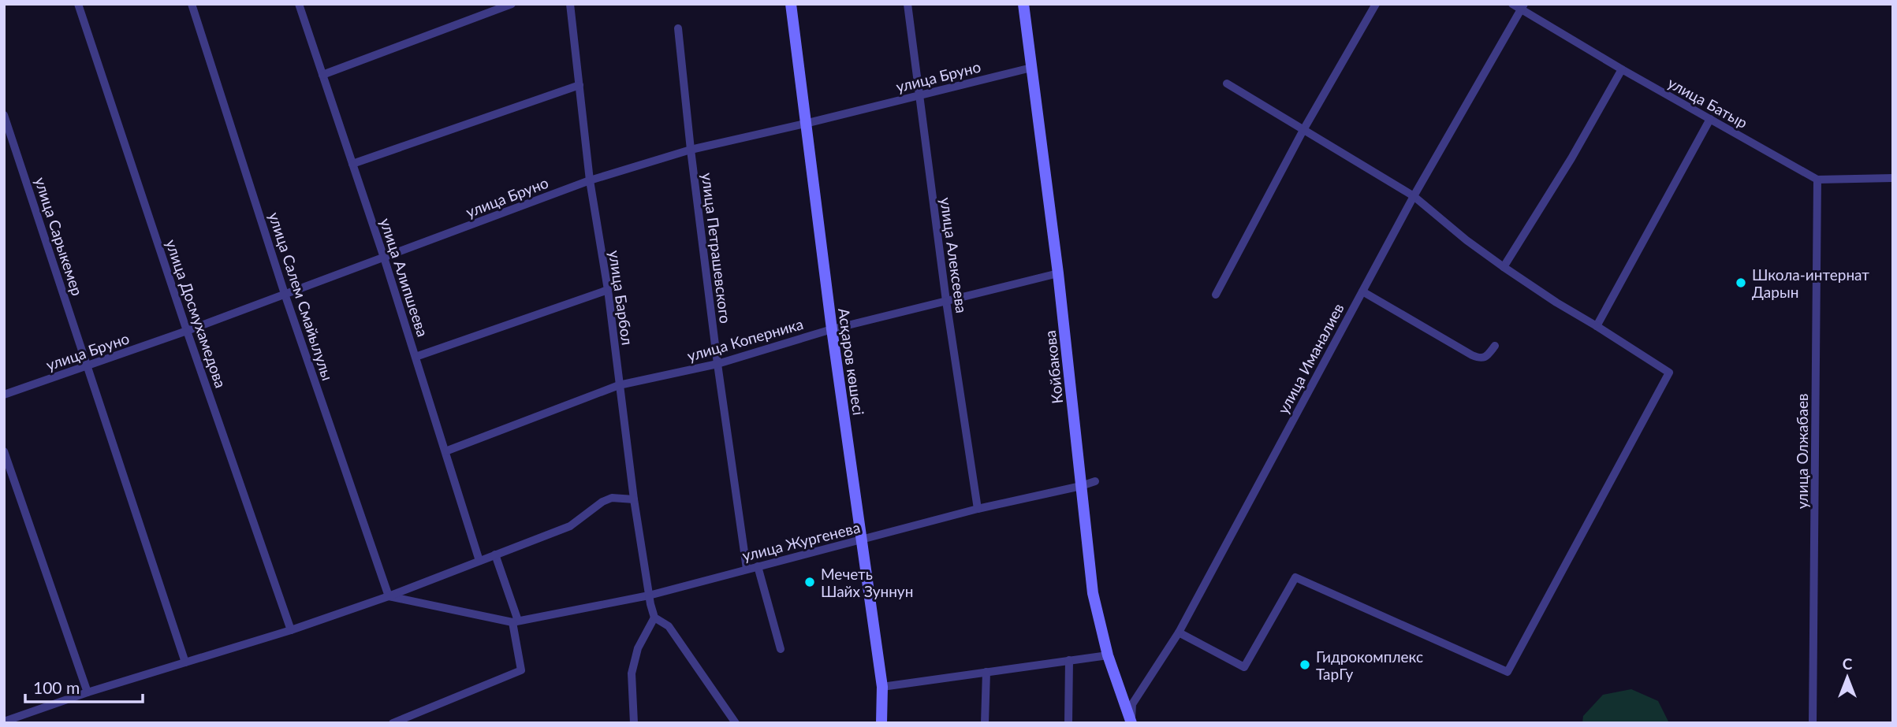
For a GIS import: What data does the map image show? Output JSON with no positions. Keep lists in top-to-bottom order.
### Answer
{
  "streets": {
    "street": [
      "улица Бруно",
      "улица Батыр",
      "улица Сарыкемер",
      "улица Петрашевского",
      "улица Алексеева",
      "улица Алипшеева",
      "улица Салем Смайылулы",
      "улица Барбол",
      "улица Досмухамедова",
      "улица Коперника",
      "улица Иманалиев",
      "Асқаров көшесі",
      "Койбакова",
      "улица Олжабаев",
      "улица Жургенева"
    ]
  },
  "crossings": [
    ["улица Бруно", "улица Сарыкемер"],
    ["улица Бруно", "улица Петрашевского"],
    ["улица Бруно", "улица Алексеева"],
    ["улица Бруно", "улица Алипшеева"],
    ["улица Бруно", "улица Салем Смайылулы"],
    ["улица Бруно", "улица Барбол"],
    ["улица Бруно", "улица Досмухамедова"],
    ["улица Бруно", "Асқаров көшесі"],
    ["улица Бруно", "Койбакова"],
    ["улица Батыр", "улица Иманалиев"],
    ["улица Батыр", "улица Олжабаев"],
    ["улица Петрашевского", "улица Коперника"],
    ["улица Петрашевского", "улица Жургенева"],
    ["улица Алексеева", "улица Коперника"],
    ["улица Алексеева", "улица Жургенева"],
    ["улица Алипшеева", "улица Коперника"],
    ["улица Барбол", "улица Коперника"],
    ["улица Барбол", "улица Жургенева"],
    ["улица Коперника", "Асқаров көшесі"],
    ["улица Коперника", "Койбакова"],
    ["улица Иманалиев", "Койбакова"],
    ["Асқаров көшесі", "улица Жургенева"],
    ["Койбакова", "улица Жургенева"]
  ],
  "places": ["Школа-интернат Дарын", "Мечеть Шайх Зуннун", "Гидрокомплекс ТарГу"],
  "scale_bar": "100 m",
  "north": "top"
}
